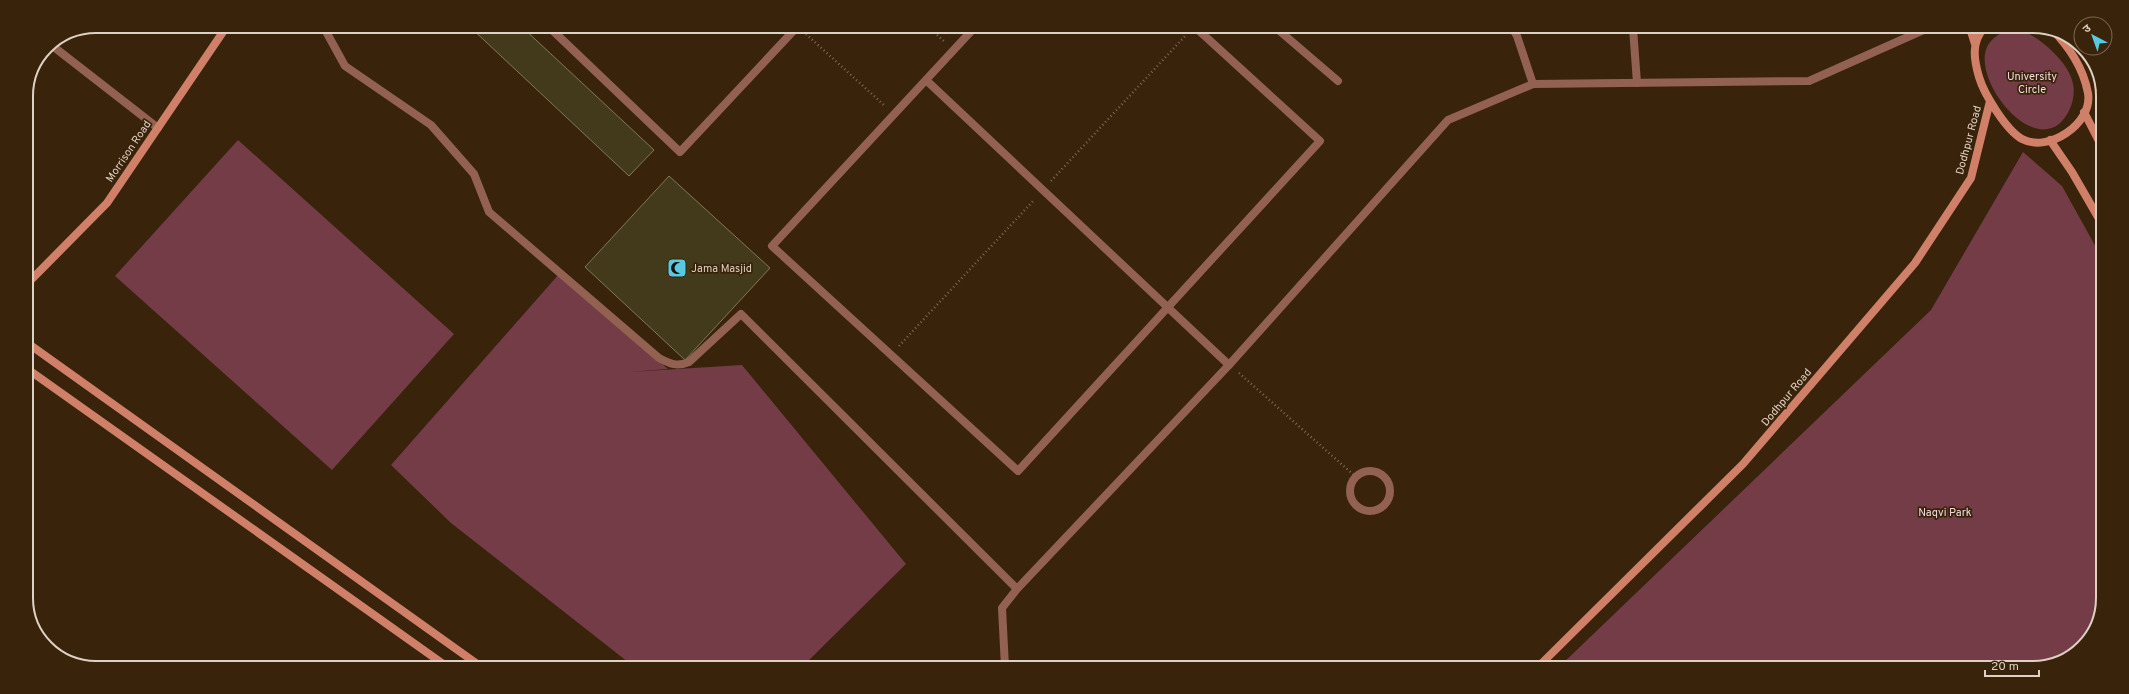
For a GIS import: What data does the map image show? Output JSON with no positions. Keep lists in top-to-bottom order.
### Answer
{
  "streets": {
    "main road": ["Dodhpur Road", "Morrison Road"]
  },
  "parks": ["University Circle", "Naqvi Park"],
  "places": {
    "mosque": ["Jama Masjid"]
  },
  "scale_bar": "20 m",
  "north": "top left"
}
